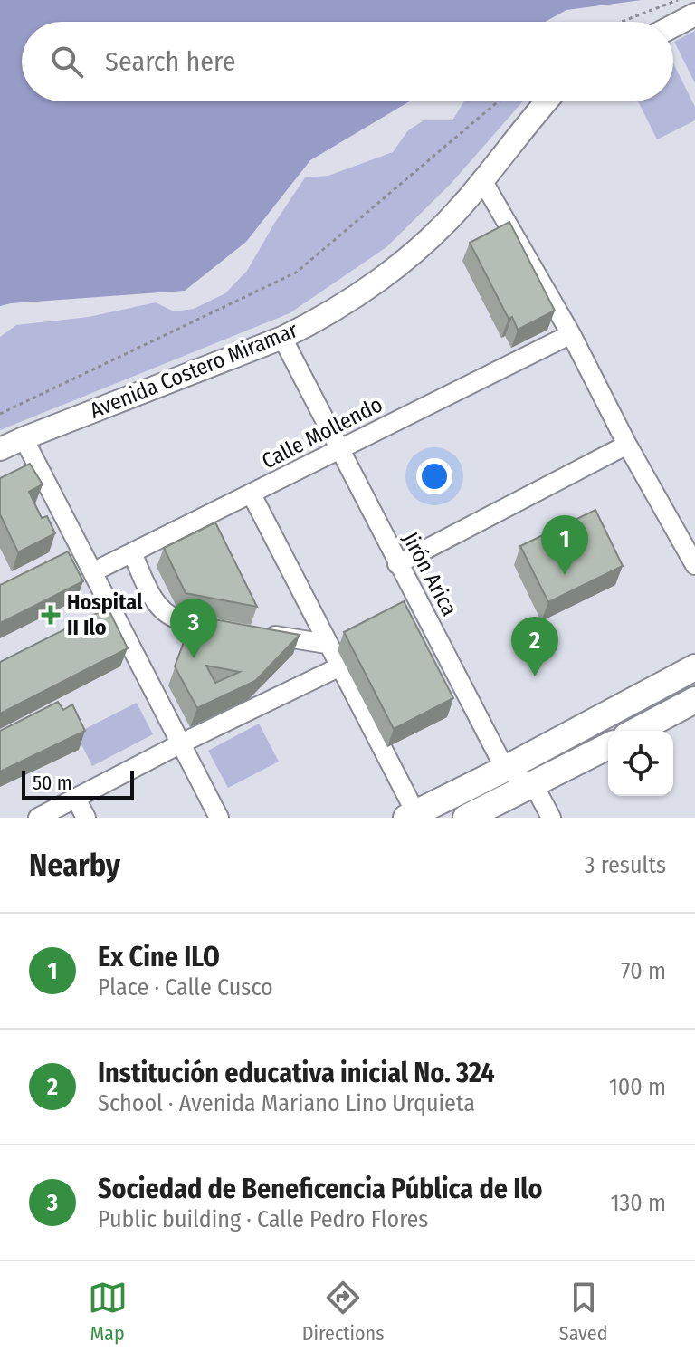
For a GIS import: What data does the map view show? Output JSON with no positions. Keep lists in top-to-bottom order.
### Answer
{
  "streets": {
    "street": ["Avenida Costero Miramar", "Calle Mollendo", "Jirón Arica"]
  },
  "crossings": [
    ["Avenida Costero Miramar", "Jirón Arica"],
    ["Calle Mollendo", "Jirón Arica"]
  ],
  "places": {
    "health": ["Hospital II Ilo"]
  },
  "scale_bar": "50 m",
  "page": {
    "search": "Search here",
    "pins": ["1", "3", "2"],
    "scale": "50 m",
    "heading": ["Nearby", "3 results"],
    "list": [
      {
        "mark": "1",
        "name": "Ex Cine ILO",
        "note": "Place · Calle Cusco",
        "value": "70 m"
      },
      {
        "mark": "2",
        "name": "Institución educativa inicial No. 324",
        "note": "School · Avenida Mariano Lino Urquieta",
        "value": "100 m"
      },
      {
        "mark": "3",
        "name": "Sociedad de Beneficencia Pública de Ilo",
        "note": "Public building · Calle Pedro Flores",
        "value": "130 m"
      }
    ],
    "nav": ["Map", "Directions", "Saved"]
  }
}
